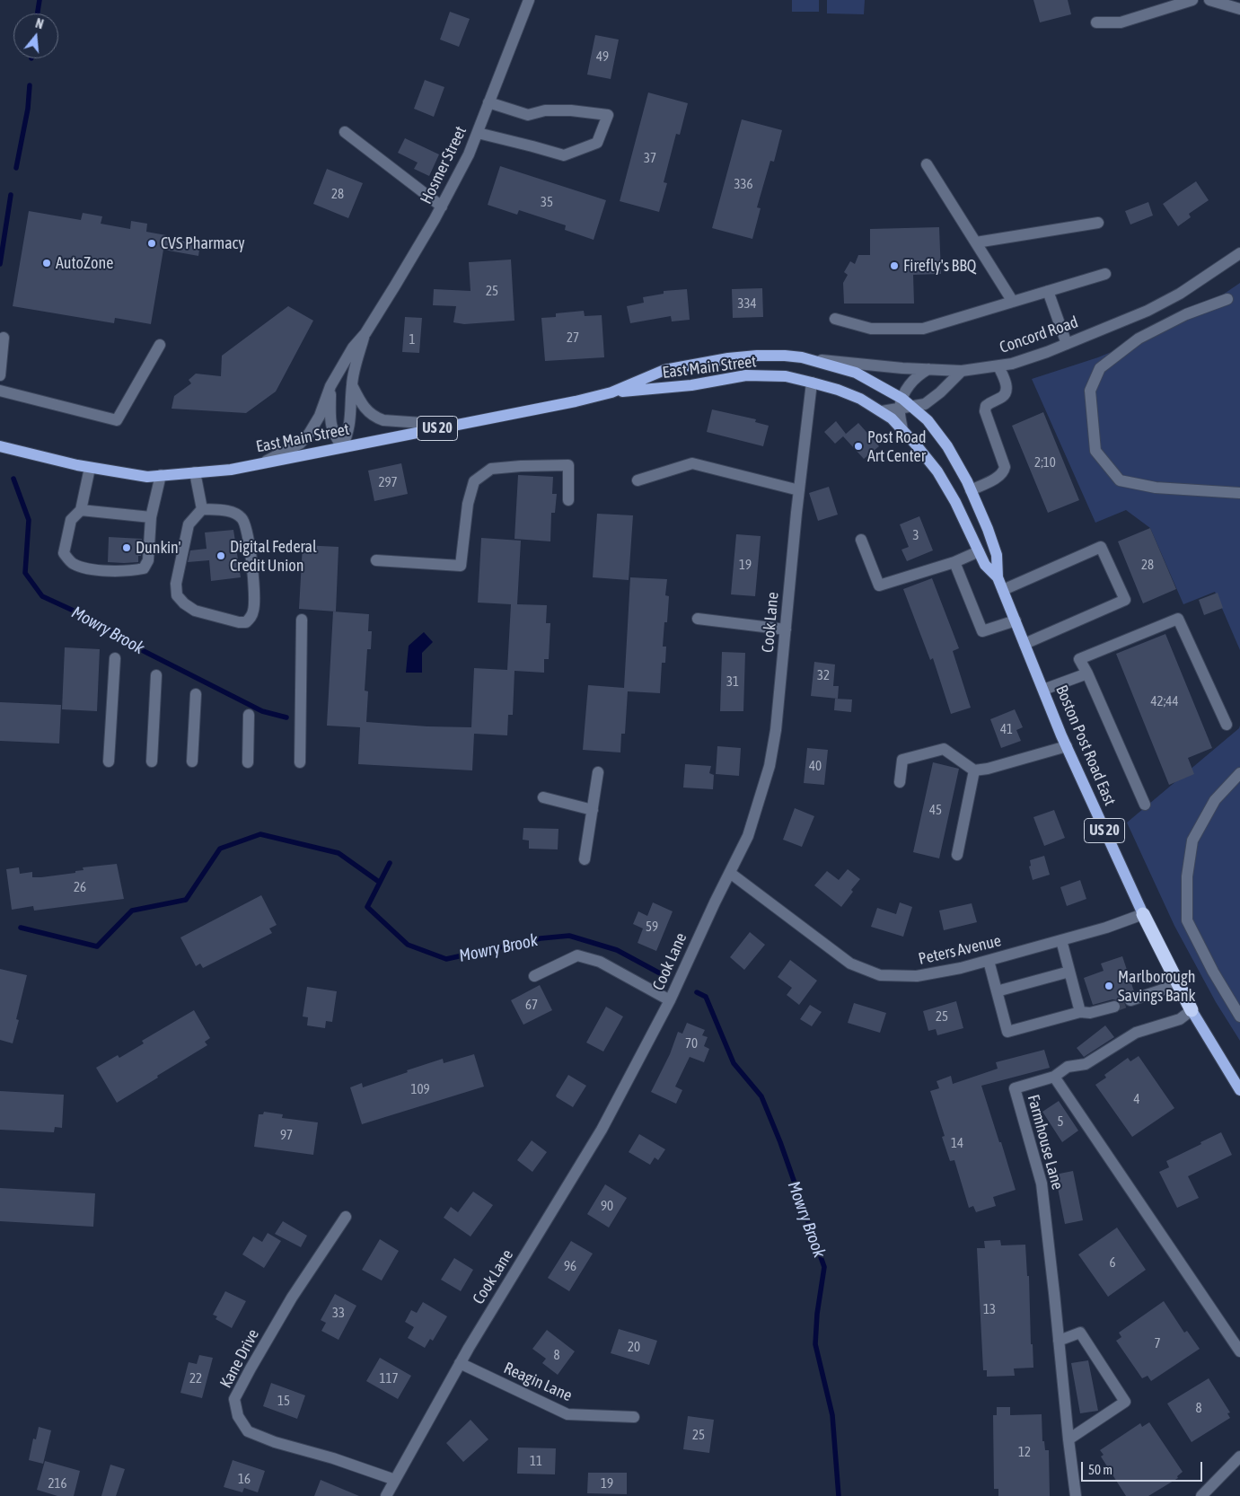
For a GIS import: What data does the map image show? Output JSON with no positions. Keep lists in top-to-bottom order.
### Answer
{
  "streets": {
    "highway": ["US 20", "Boston Post Road East"],
    "main road": ["East Main Street"],
    "street": [
      "Hosmer Street",
      "Concord Road",
      "Cook Lane",
      "Peters Avenue",
      "Farmhouse Lane",
      "Kane Drive",
      "Reagin Lane"
    ]
  },
  "crossings": [
    ["Hosmer Street", "East Main Street"],
    ["Concord Road", "East Main Street"],
    ["Concord Road", "Boston Post Road East"],
    ["East Main Street", "Cook Lane"],
    ["East Main Street", "Boston Post Road East"],
    ["Cook Lane", "Boston Post Road East"],
    ["Cook Lane", "Peters Avenue"],
    ["Cook Lane", "Kane Drive"],
    ["Cook Lane", "Reagin Lane"],
    ["Boston Post Road East", "Peters Avenue"]
  ],
  "water": ["Mowry Brook"],
  "places": [
    "CVS Pharmacy",
    "AutoZone",
    "Firefly's BBQ",
    "Post Road Art Center",
    "Dunkin'",
    "Digital Federal Credit Union",
    "Marlborough Savings Bank"
  ],
  "house_numbers": [
    "49",
    "37",
    "336",
    "28",
    "35",
    "25",
    "334",
    "27",
    "1",
    "2;10",
    "297",
    "3",
    "19",
    "28",
    "32",
    "31",
    "42;44",
    "41",
    "40",
    "45",
    "26",
    "59",
    "67",
    "25",
    "70",
    "109",
    "4",
    "5",
    "97",
    "14",
    "90",
    "6",
    "96",
    "13",
    "33",
    "7",
    "20",
    "8",
    "22",
    "117",
    "15",
    "8",
    "25",
    "12",
    "11",
    "16",
    "216",
    "19"
  ],
  "scale_bar": "50 m",
  "north": "top"
}
